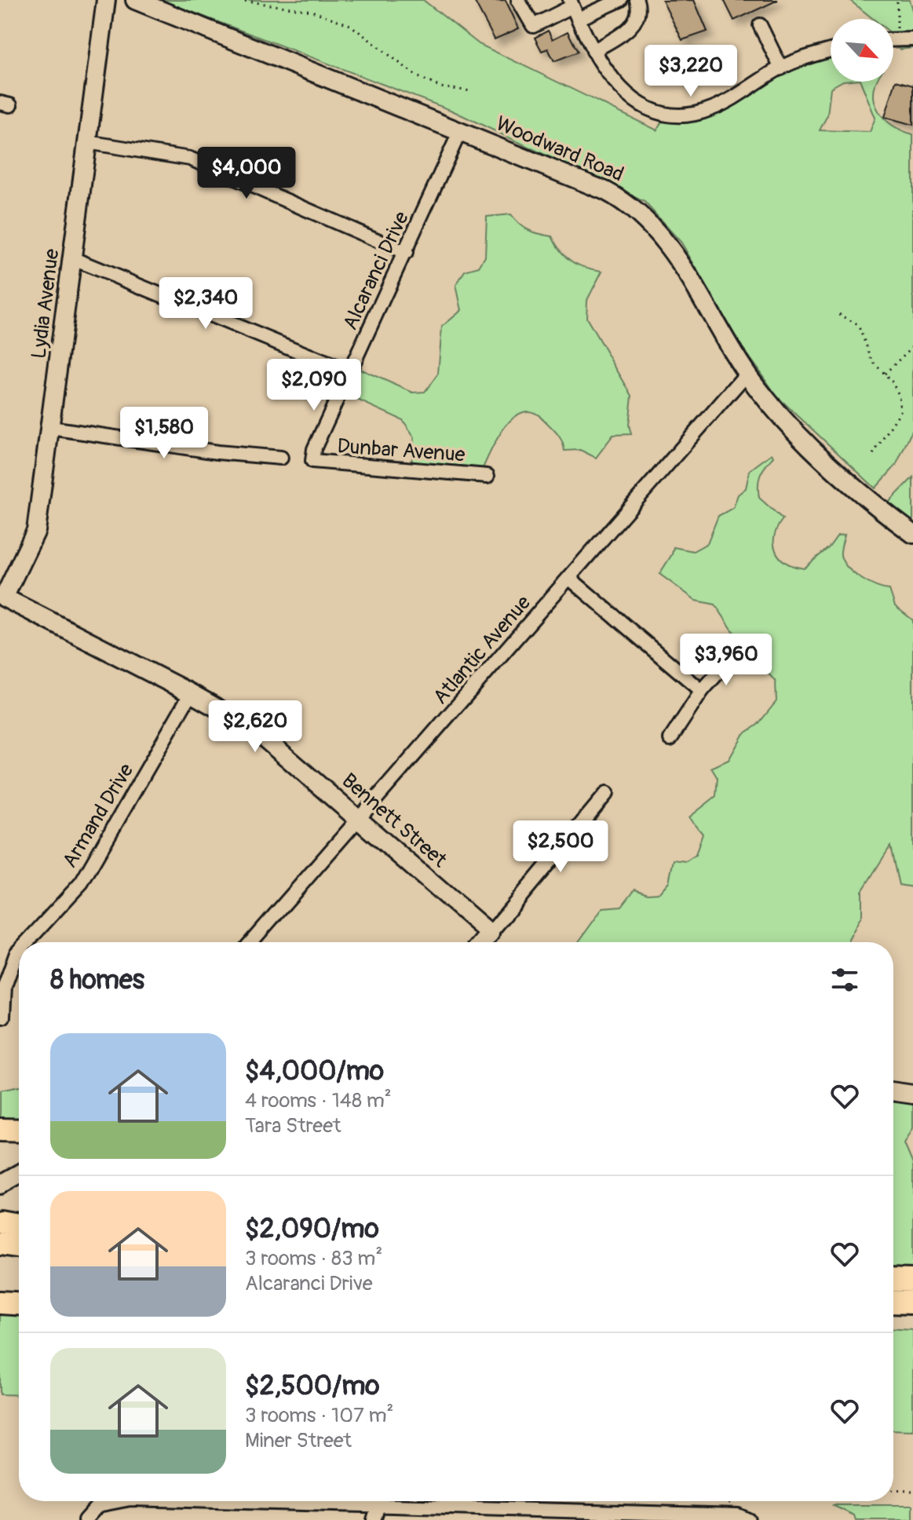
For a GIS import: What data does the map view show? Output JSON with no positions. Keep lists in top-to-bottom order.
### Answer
{
  "streets": {
    "street": [
      "Woodward Road",
      "Alcaranci Drive",
      "Lydia Avenue",
      "Dunbar Avenue",
      "Atlantic Avenue",
      "Armand Drive",
      "Bennett Street"
    ]
  },
  "crossings": [
    ["Woodward Road", "Alcaranci Drive"],
    ["Woodward Road", "Atlantic Avenue"],
    ["Alcaranci Drive", "Dunbar Avenue"],
    ["Lydia Avenue", "Bennett Street"],
    ["Atlantic Avenue", "Bennett Street"],
    ["Armand Drive", "Bennett Street"]
  ],
  "north": "bottom right",
  "page": {
    "price": [
      "$3,220",
      "$4,000",
      "$2,340",
      "$2,090",
      "$1,580",
      "$3,960",
      "$2,620",
      "$2,500"
    ],
    "heading": "8 homes",
    "list": [
      {
        "name": "$4,000/mo",
        "note": "4 rooms · 148 m² · Tara Street"
      },
      {
        "name": "$2,090/mo",
        "note": "3 rooms · 83 m² · Alcaranci Drive"
      },
      {
        "name": "$2,500/mo",
        "note": "3 rooms · 107 m² · Miner Street"
      }
    ]
  }
}
